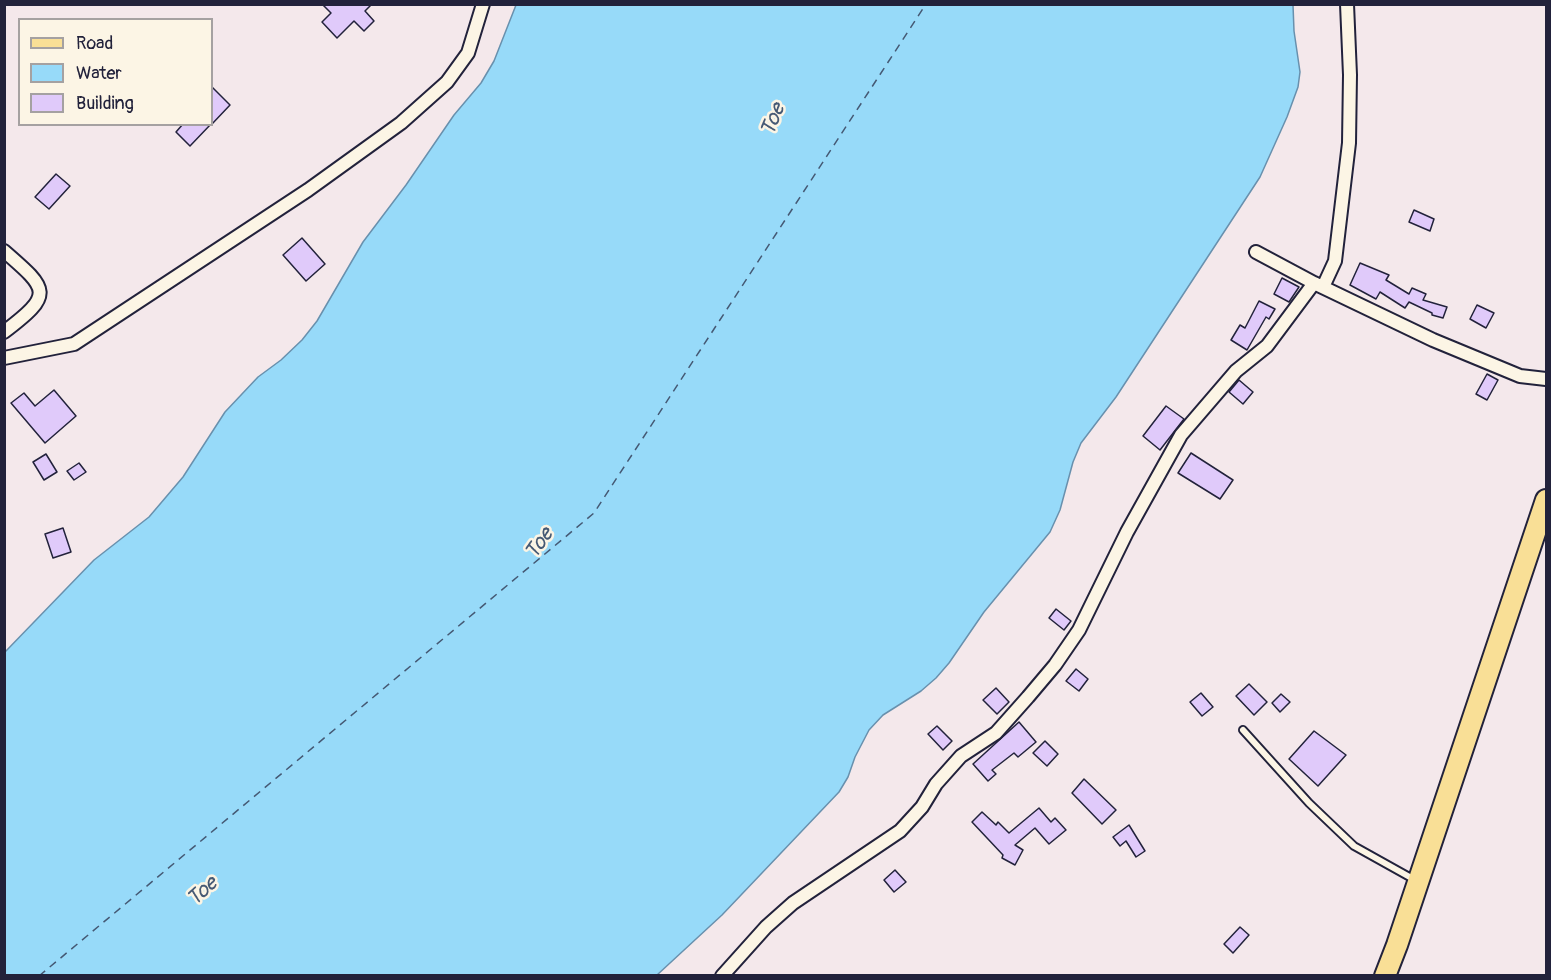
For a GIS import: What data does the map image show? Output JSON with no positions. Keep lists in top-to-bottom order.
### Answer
{
  "water": ["Toe"],
  "legend": ["Road", "Water", "Building"]
}
